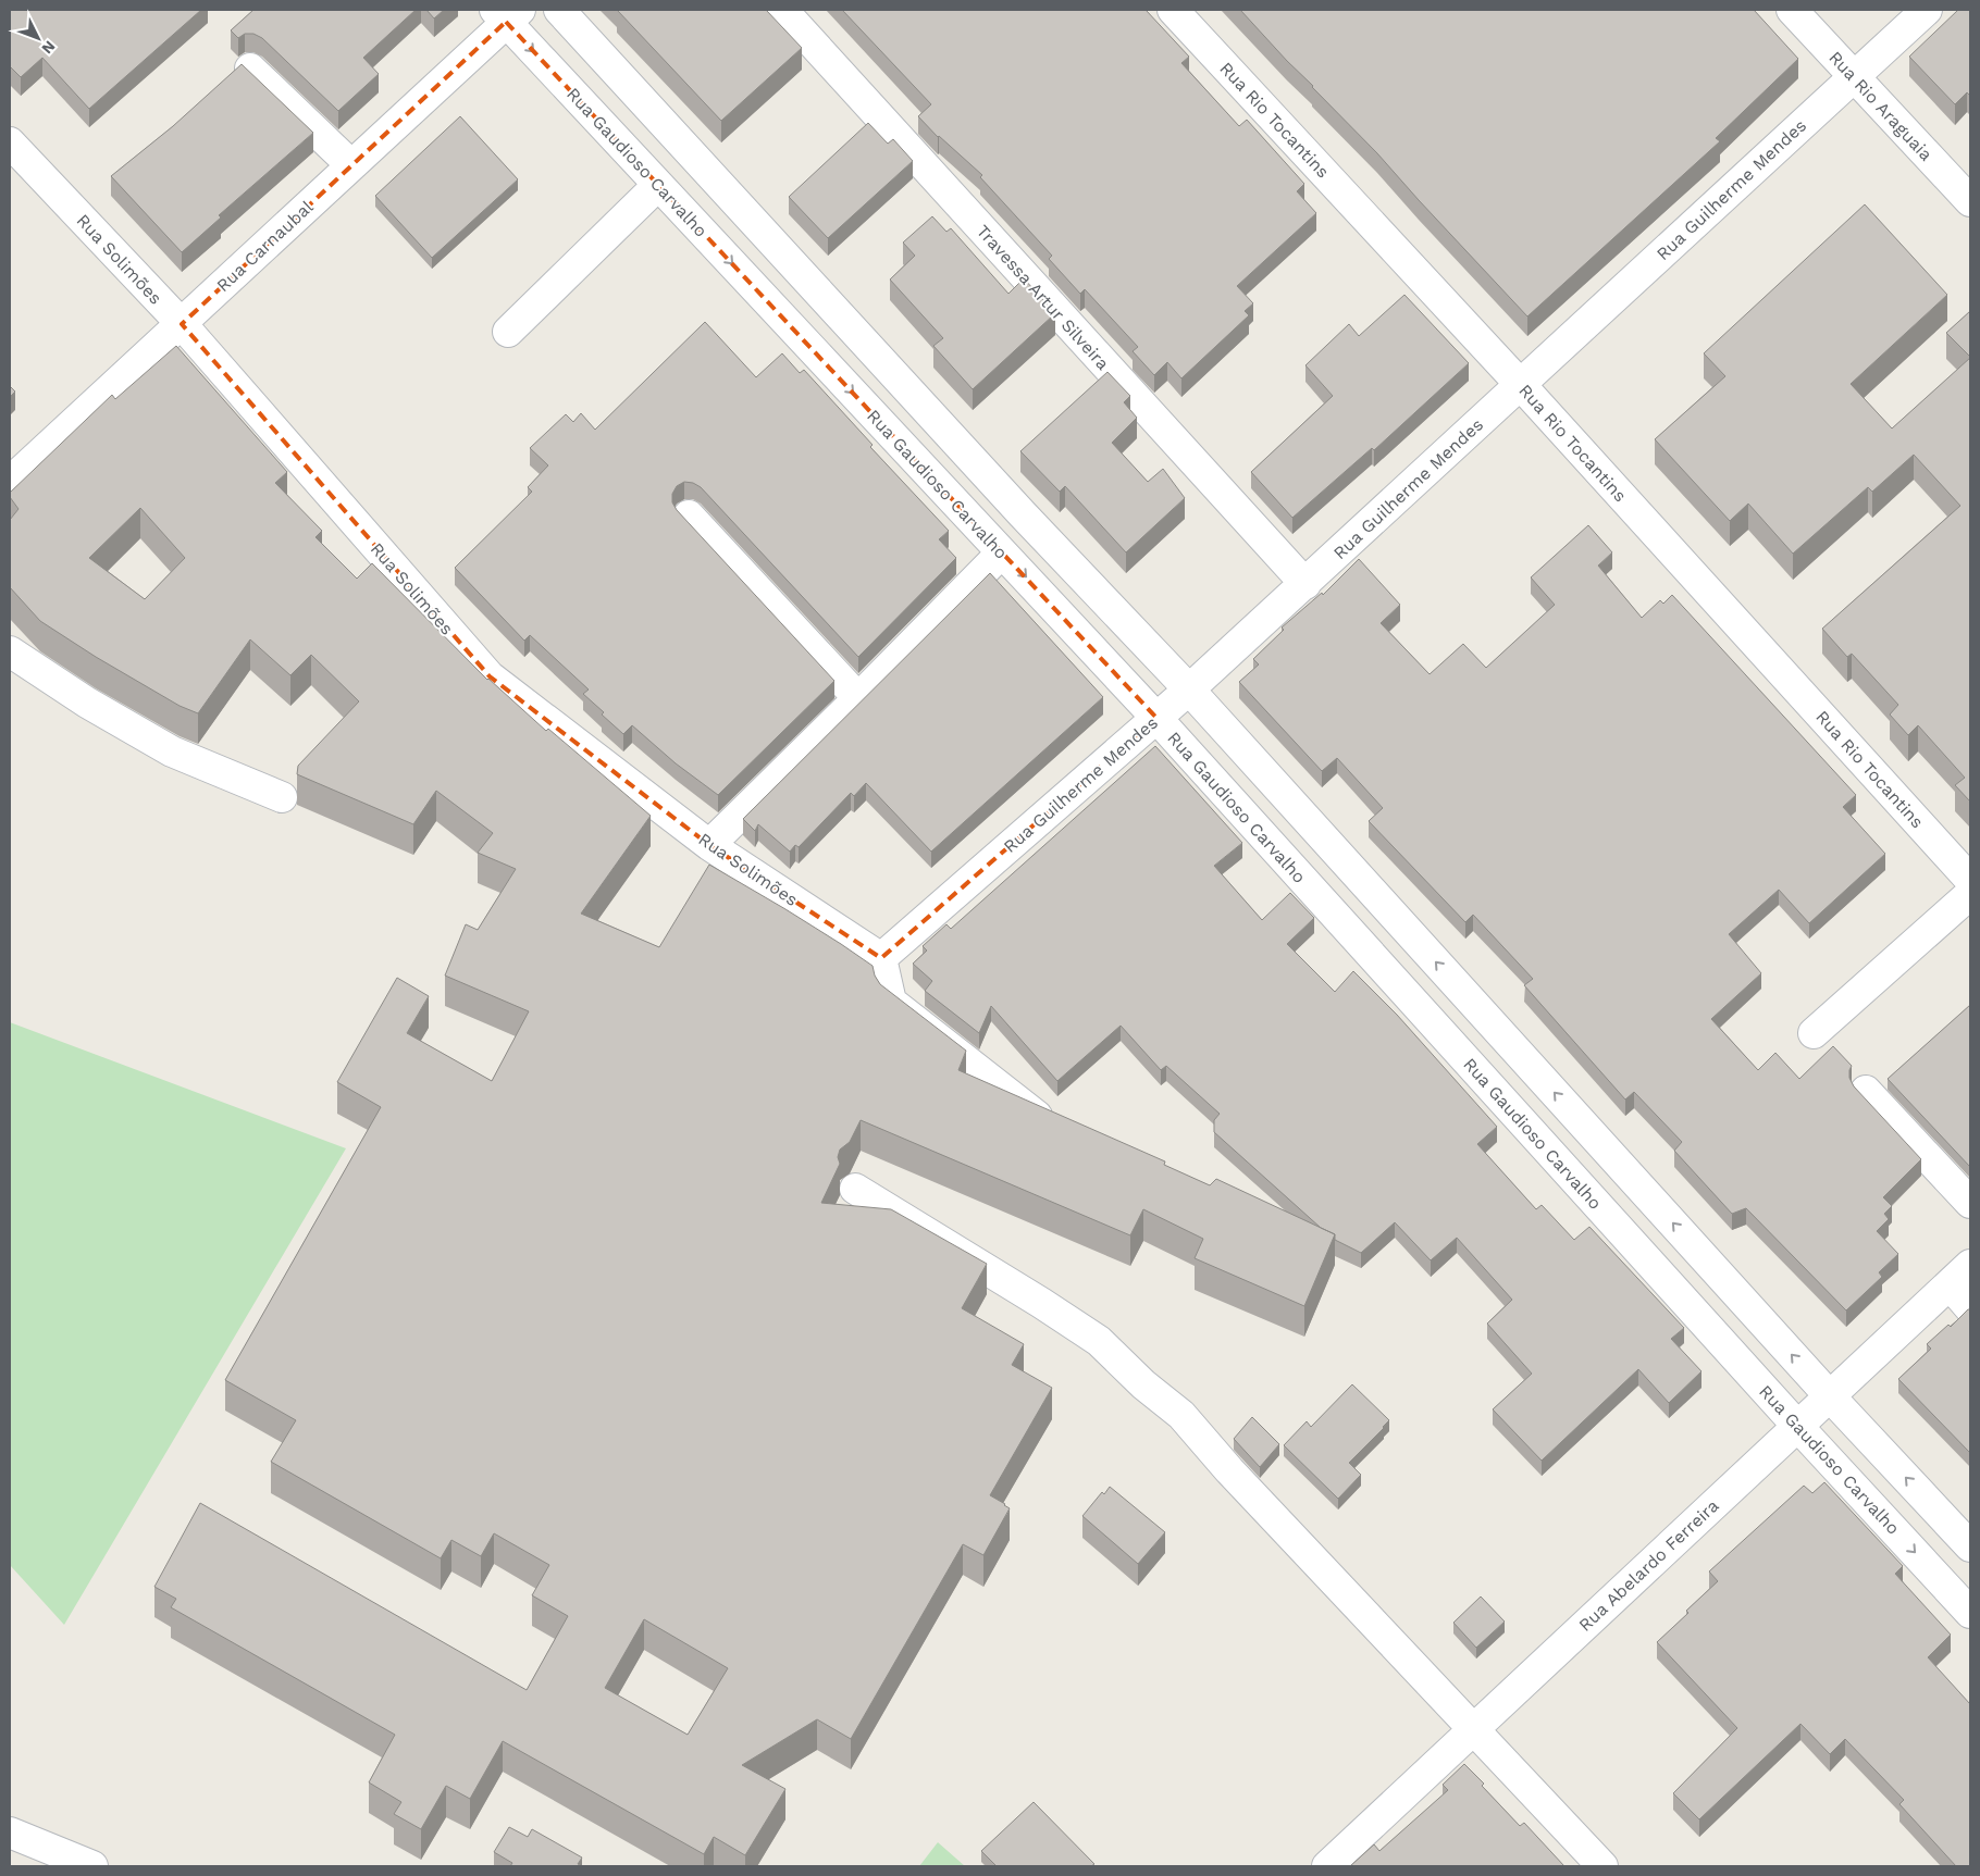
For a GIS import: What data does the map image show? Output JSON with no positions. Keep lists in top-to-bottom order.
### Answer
{
  "streets": {
    "street": [
      "Rua Rio Araguaia",
      "Rua Rio Tocantins",
      "Rua Gaudioso Carvalho",
      "Rua Guilherme Mendes",
      "Rua Carnaubal",
      "Rua Solimões",
      "Travessa Artur Silveira",
      "Rua Abelardo Ferreira"
    ]
  },
  "crossings": [
    ["Rua Rio Araguaia", "Rua Guilherme Mendes"],
    ["Rua Rio Tocantins", "Rua Guilherme Mendes"],
    ["Rua Gaudioso Carvalho", "Rua Guilherme Mendes"],
    ["Rua Gaudioso Carvalho", "Rua Carnaubal"],
    ["Rua Gaudioso Carvalho", "Rua Abelardo Ferreira"],
    ["Rua Guilherme Mendes", "Rua Solimões"],
    ["Rua Guilherme Mendes", "Travessa Artur Silveira"],
    ["Rua Carnaubal", "Rua Solimões"]
  ],
  "north": "bottom right"
}
